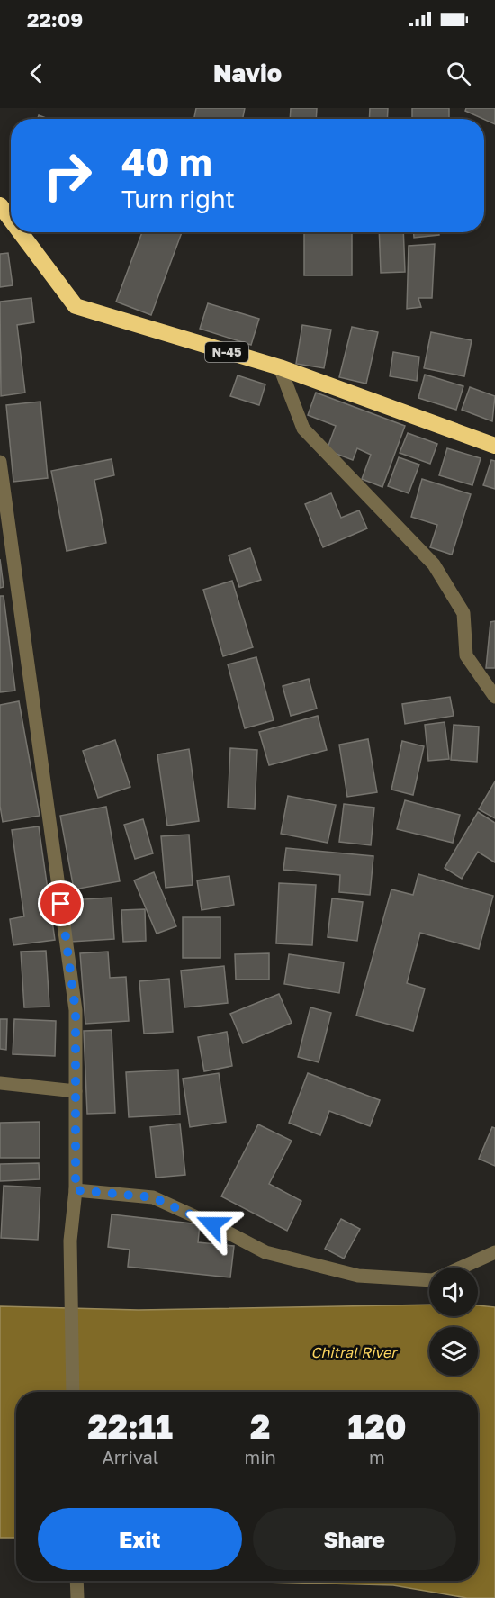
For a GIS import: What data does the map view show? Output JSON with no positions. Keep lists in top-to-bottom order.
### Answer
{
  "streets": {
    "highway": ["N-45"]
  },
  "water": ["Chitral River"],
  "page": {
    "status": "22:09",
    "header": "Navio",
    "turn": ["40 m", "Turn right"],
    "eta": [
      "22:11",
      "Arrival",
      "2",
      "min",
      "120",
      "m"
    ],
    "buttons": ["Exit", "Share"]
  }
}
